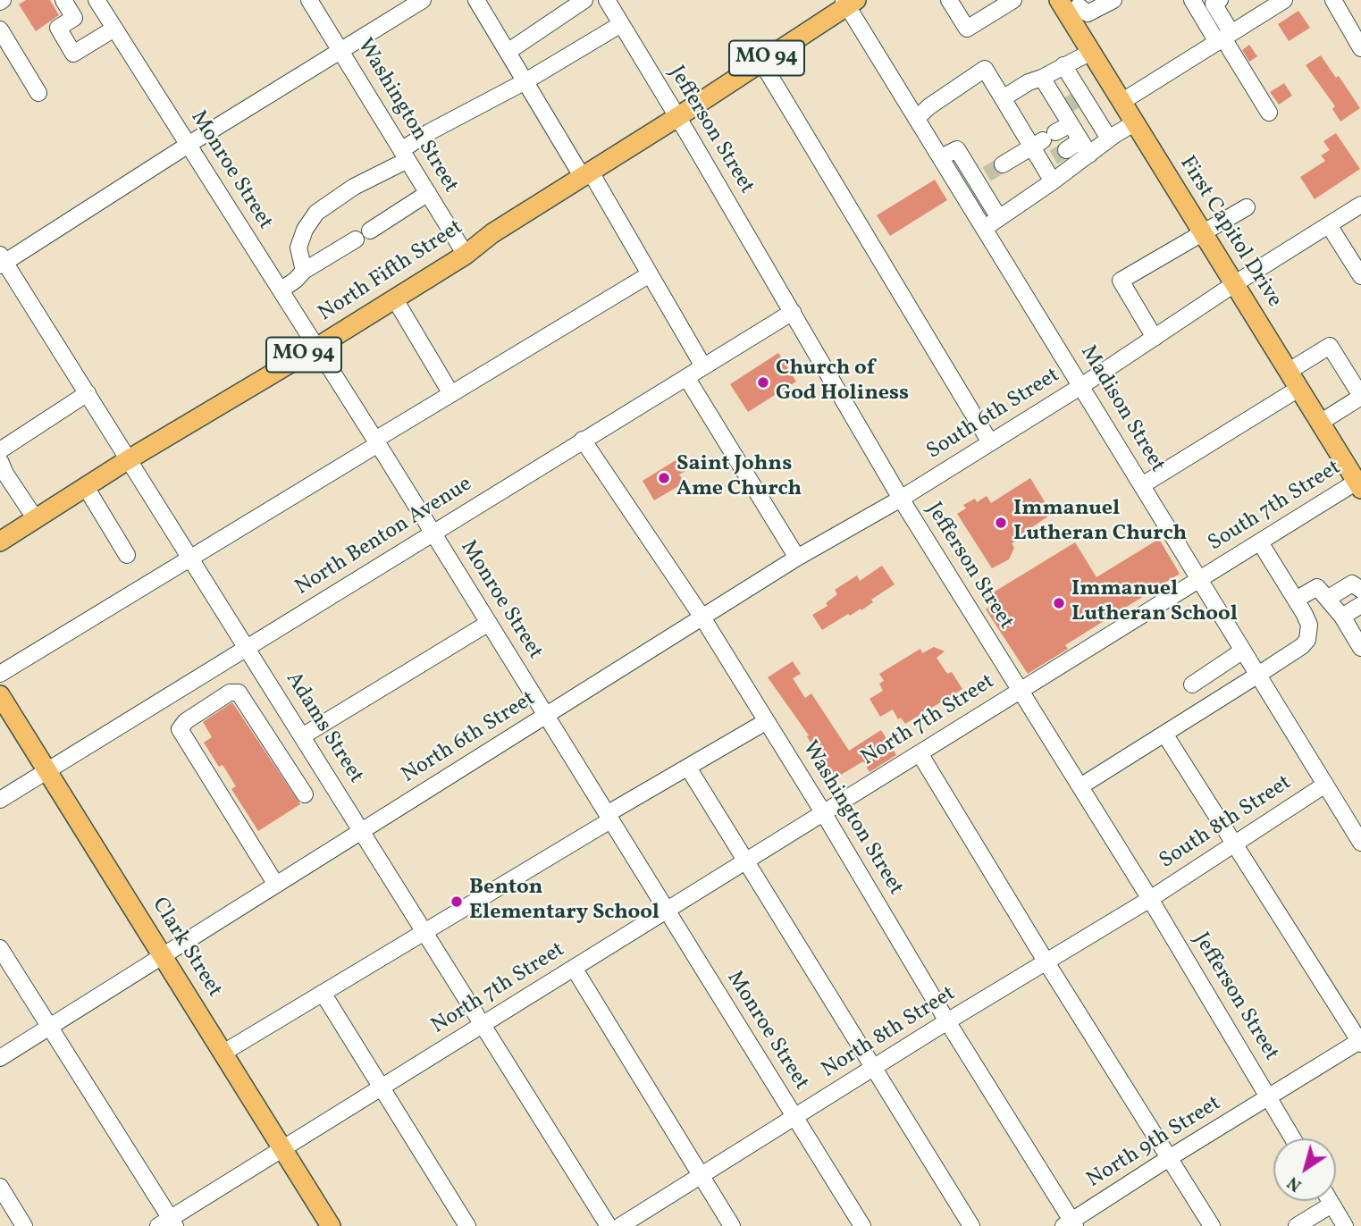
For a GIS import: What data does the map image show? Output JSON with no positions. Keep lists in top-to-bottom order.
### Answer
{
  "streets": {
    "main road": [
      "MO 94",
      "First Capitol Drive",
      "North Fifth Street",
      "Clark Street"
    ],
    "street": [
      "Washington Street",
      "Jefferson Street",
      "Monroe Street",
      "Madison Street",
      "South 6th Street",
      "South 7th Street",
      "North Benton Avenue",
      "North 7th Street",
      "Adams Street",
      "North 6th Street",
      "South 8th Street",
      "North 8th Street",
      "North 9th Street"
    ]
  },
  "crossings": [
    ["MO 94", "Jefferson Street"],
    ["MO 94", "North Fifth Street"],
    ["MO 94", "Madison Street"],
    ["Washington Street", "North Fifth Street"],
    ["Washington Street", "North Benton Avenue"],
    ["Washington Street", "North 7th Street"],
    ["Washington Street", "North 6th Street"],
    ["Washington Street", "North 8th Street"],
    ["Washington Street", "North 9th Street"],
    ["Jefferson Street", "North Fifth Street"],
    ["Jefferson Street", "South 6th Street"],
    ["Jefferson Street", "South 7th Street"],
    ["Jefferson Street", "North Benton Avenue"],
    ["Jefferson Street", "North 7th Street"],
    ["Jefferson Street", "North 6th Street"],
    ["Jefferson Street", "South 8th Street"],
    ["Jefferson Street", "North 8th Street"],
    ["Jefferson Street", "North 9th Street"],
    ["Monroe Street", "North Fifth Street"],
    ["Monroe Street", "North Benton Avenue"],
    ["Monroe Street", "North 7th Street"],
    ["Monroe Street", "North 6th Street"],
    ["Monroe Street", "North 8th Street"],
    ["First Capitol Drive", "South 6th Street"],
    ["First Capitol Drive", "South 7th Street"],
    ["North Fifth Street", "Adams Street"],
    ["Madison Street", "South 6th Street"],
    ["Madison Street", "South 7th Street"],
    ["Madison Street", "South 8th Street"],
    ["South 6th Street", "North 6th Street"],
    ["South 7th Street", "North 7th Street"],
    ["North Benton Avenue", "Adams Street"],
    ["North Benton Avenue", "Clark Street"],
    ["North 7th Street", "Adams Street"],
    ["North 7th Street", "Clark Street"],
    ["Adams Street", "North 6th Street"],
    ["North 6th Street", "Clark Street"],
    ["South 8th Street", "North 8th Street"]
  ],
  "places": [
    "Church of God Holiness",
    "Saint Johns Ame Church",
    "Immanuel Lutheran Church",
    "Immanuel Lutheran School",
    "Benton Elementary School"
  ],
  "north": "bottom left"
}
